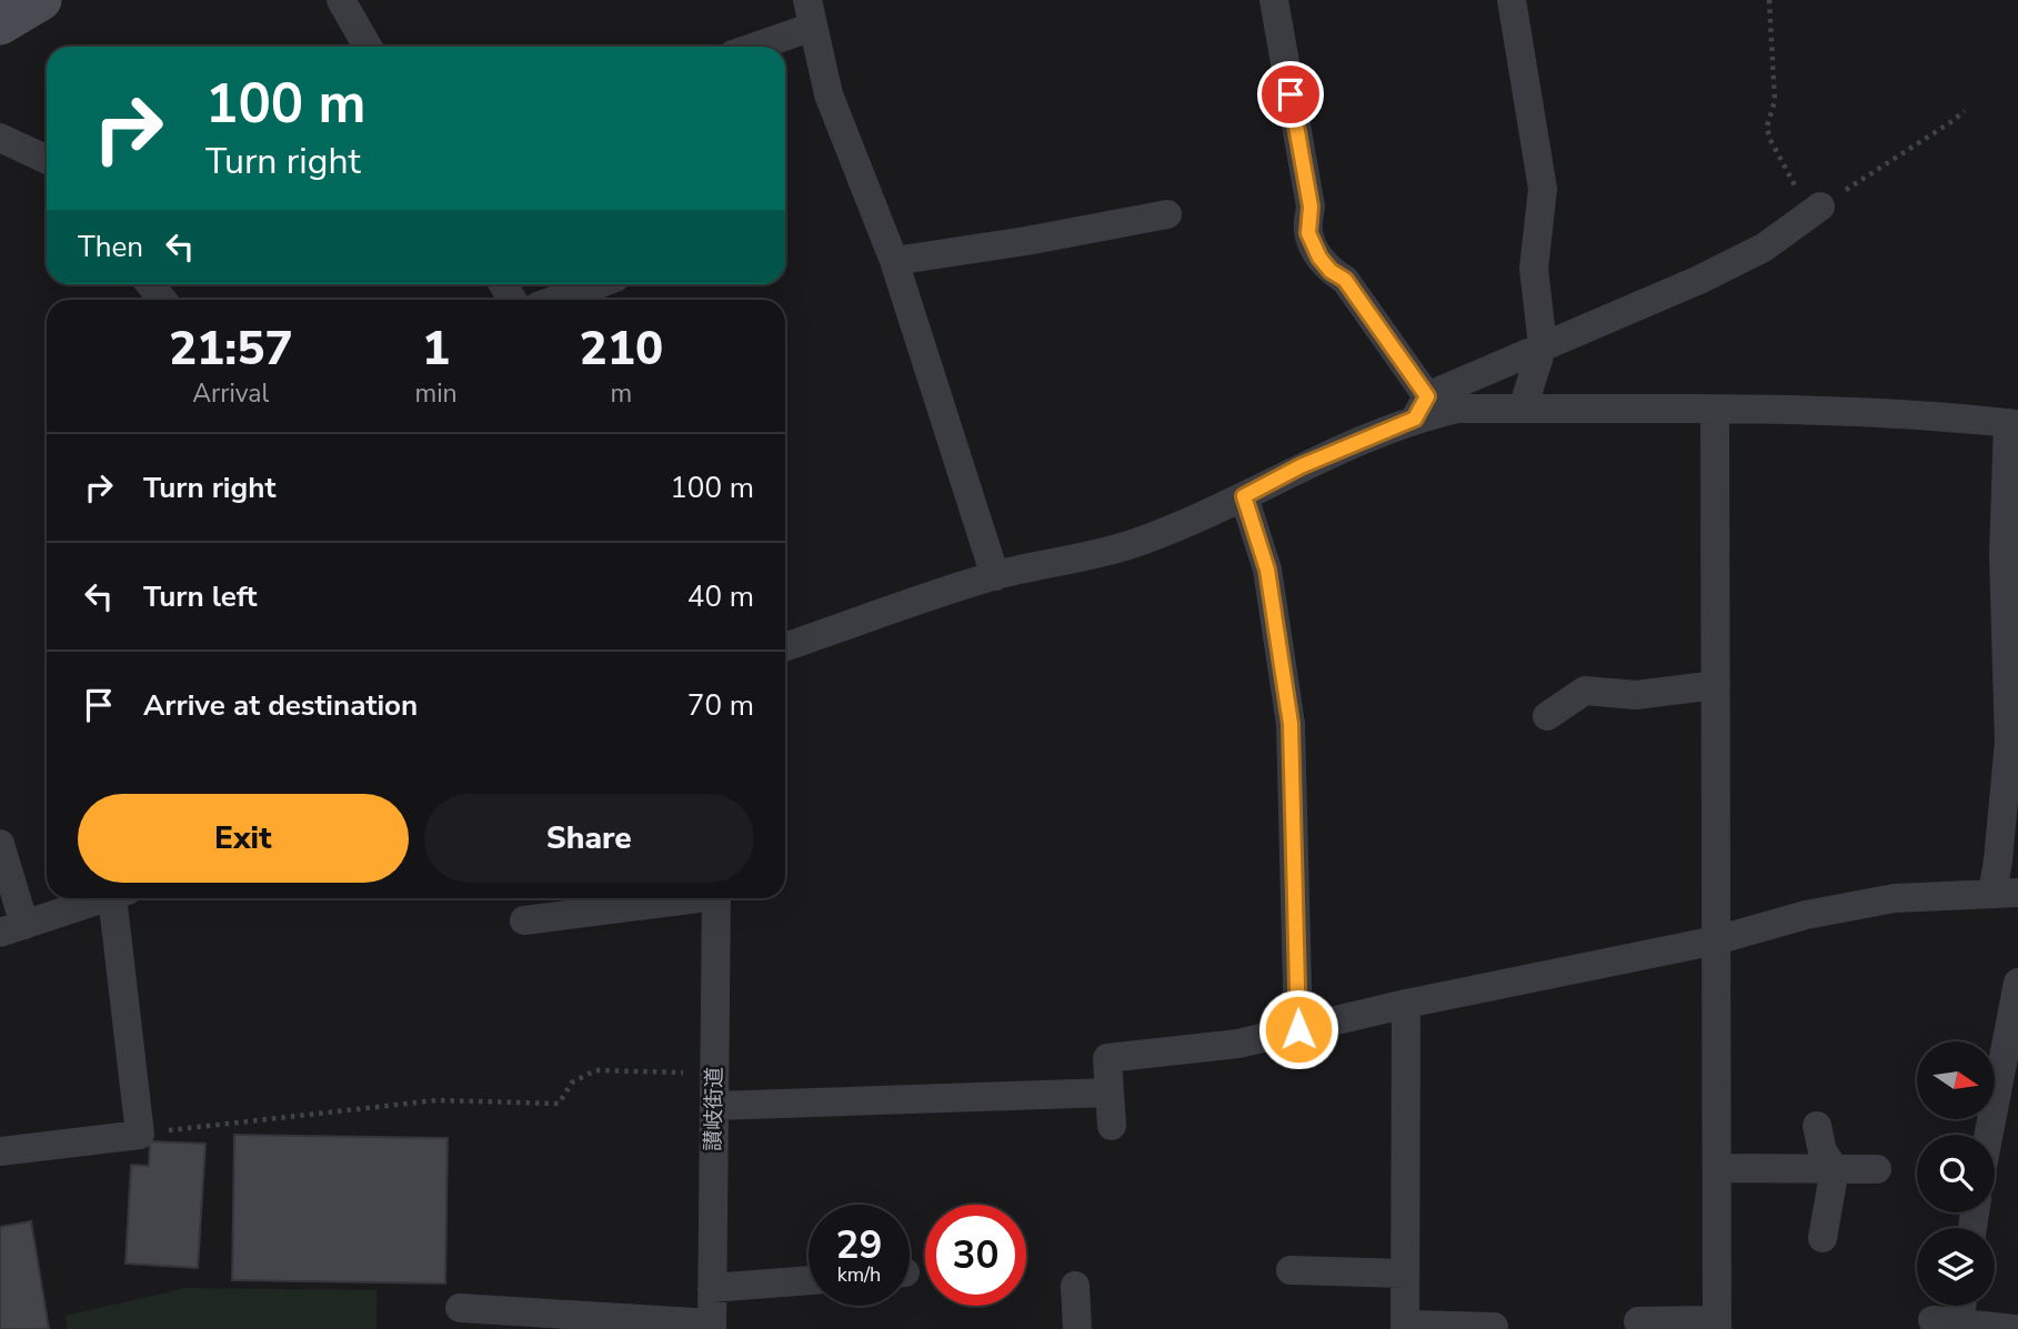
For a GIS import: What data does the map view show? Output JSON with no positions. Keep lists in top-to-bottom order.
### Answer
{
  "streets": {
    "street": ["讃岐街道"]
  },
  "north": "right",
  "page": {
    "turn": ["100 m", "Turn right"],
    "then": "Then",
    "eta": [
      "21:57",
      "Arrival",
      "1",
      "min",
      "210",
      "m"
    ],
    "list": [
      {
        "name": "Turn right",
        "value": "100 m"
      },
      {
        "name": "Turn left",
        "value": "40 m"
      },
      {
        "name": "Arrive at destination",
        "value": "70 m"
      }
    ],
    "buttons": ["Exit", "Share"],
    "speed": "29 km/h",
    "limit": "30"
  }
}
